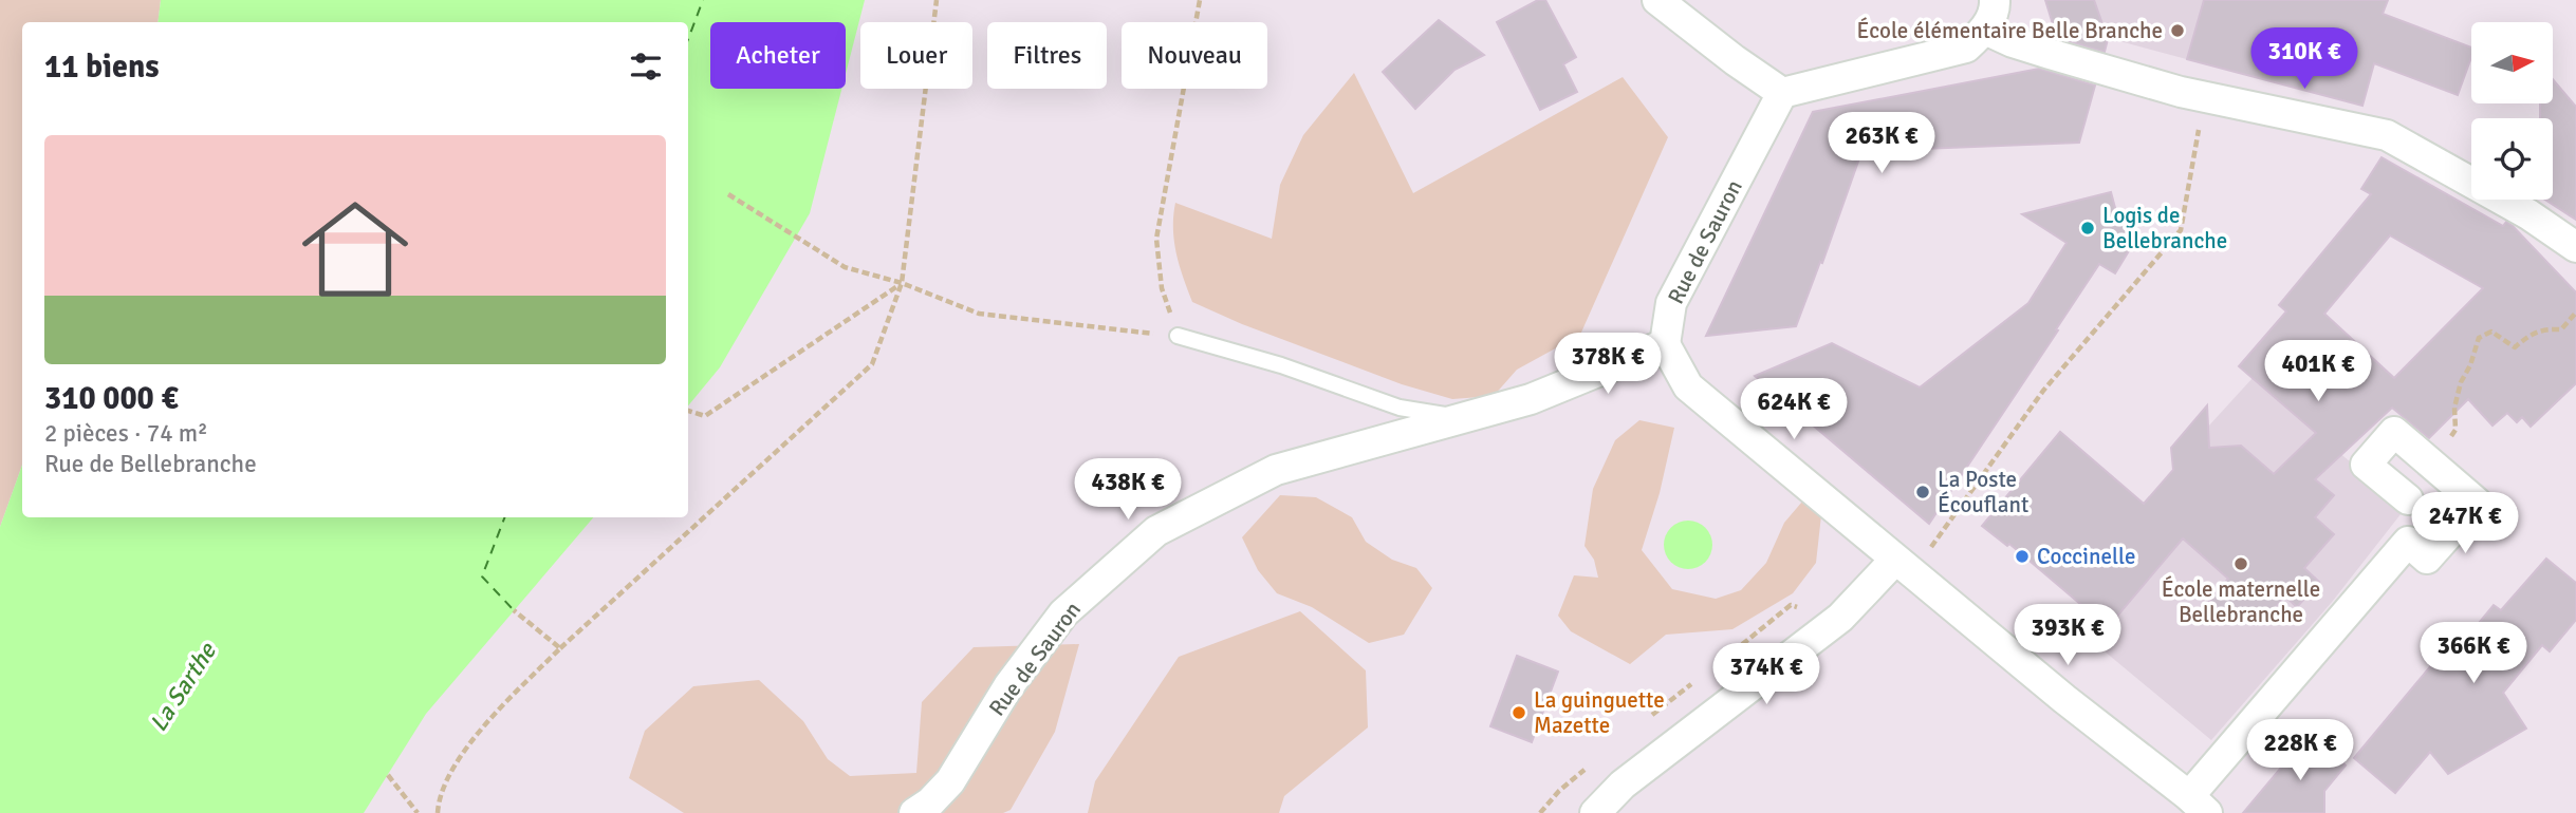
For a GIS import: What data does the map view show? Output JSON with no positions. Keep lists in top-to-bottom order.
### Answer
{
  "streets": {
    "street": ["Rue de Sauron"]
  },
  "water": ["La Sarthe"],
  "places": [
    "École élémentaire Belle Branche",
    "Logis de Bellebranche",
    "La Poste Écouflant",
    "Coccinelle",
    "École maternelle Bellebranche",
    "La guinguette Mazette"
  ],
  "north": "right",
  "page": {
    "chip": [
      "Acheter",
      "Louer",
      "Filtres",
      "Nouveau"
    ],
    "heading": "11 biens",
    "price": [
      "310K €",
      "263K €",
      "378K €",
      "401K €",
      "624K €",
      "438K €",
      "247K €",
      "393K €",
      "366K €",
      "374K €",
      "228K €"
    ],
    "list": [
      {
        "name": "310 000 €",
        "note": "2 pièces · 74 m² · Rue de Bellebranche"
      }
    ]
  }
}
